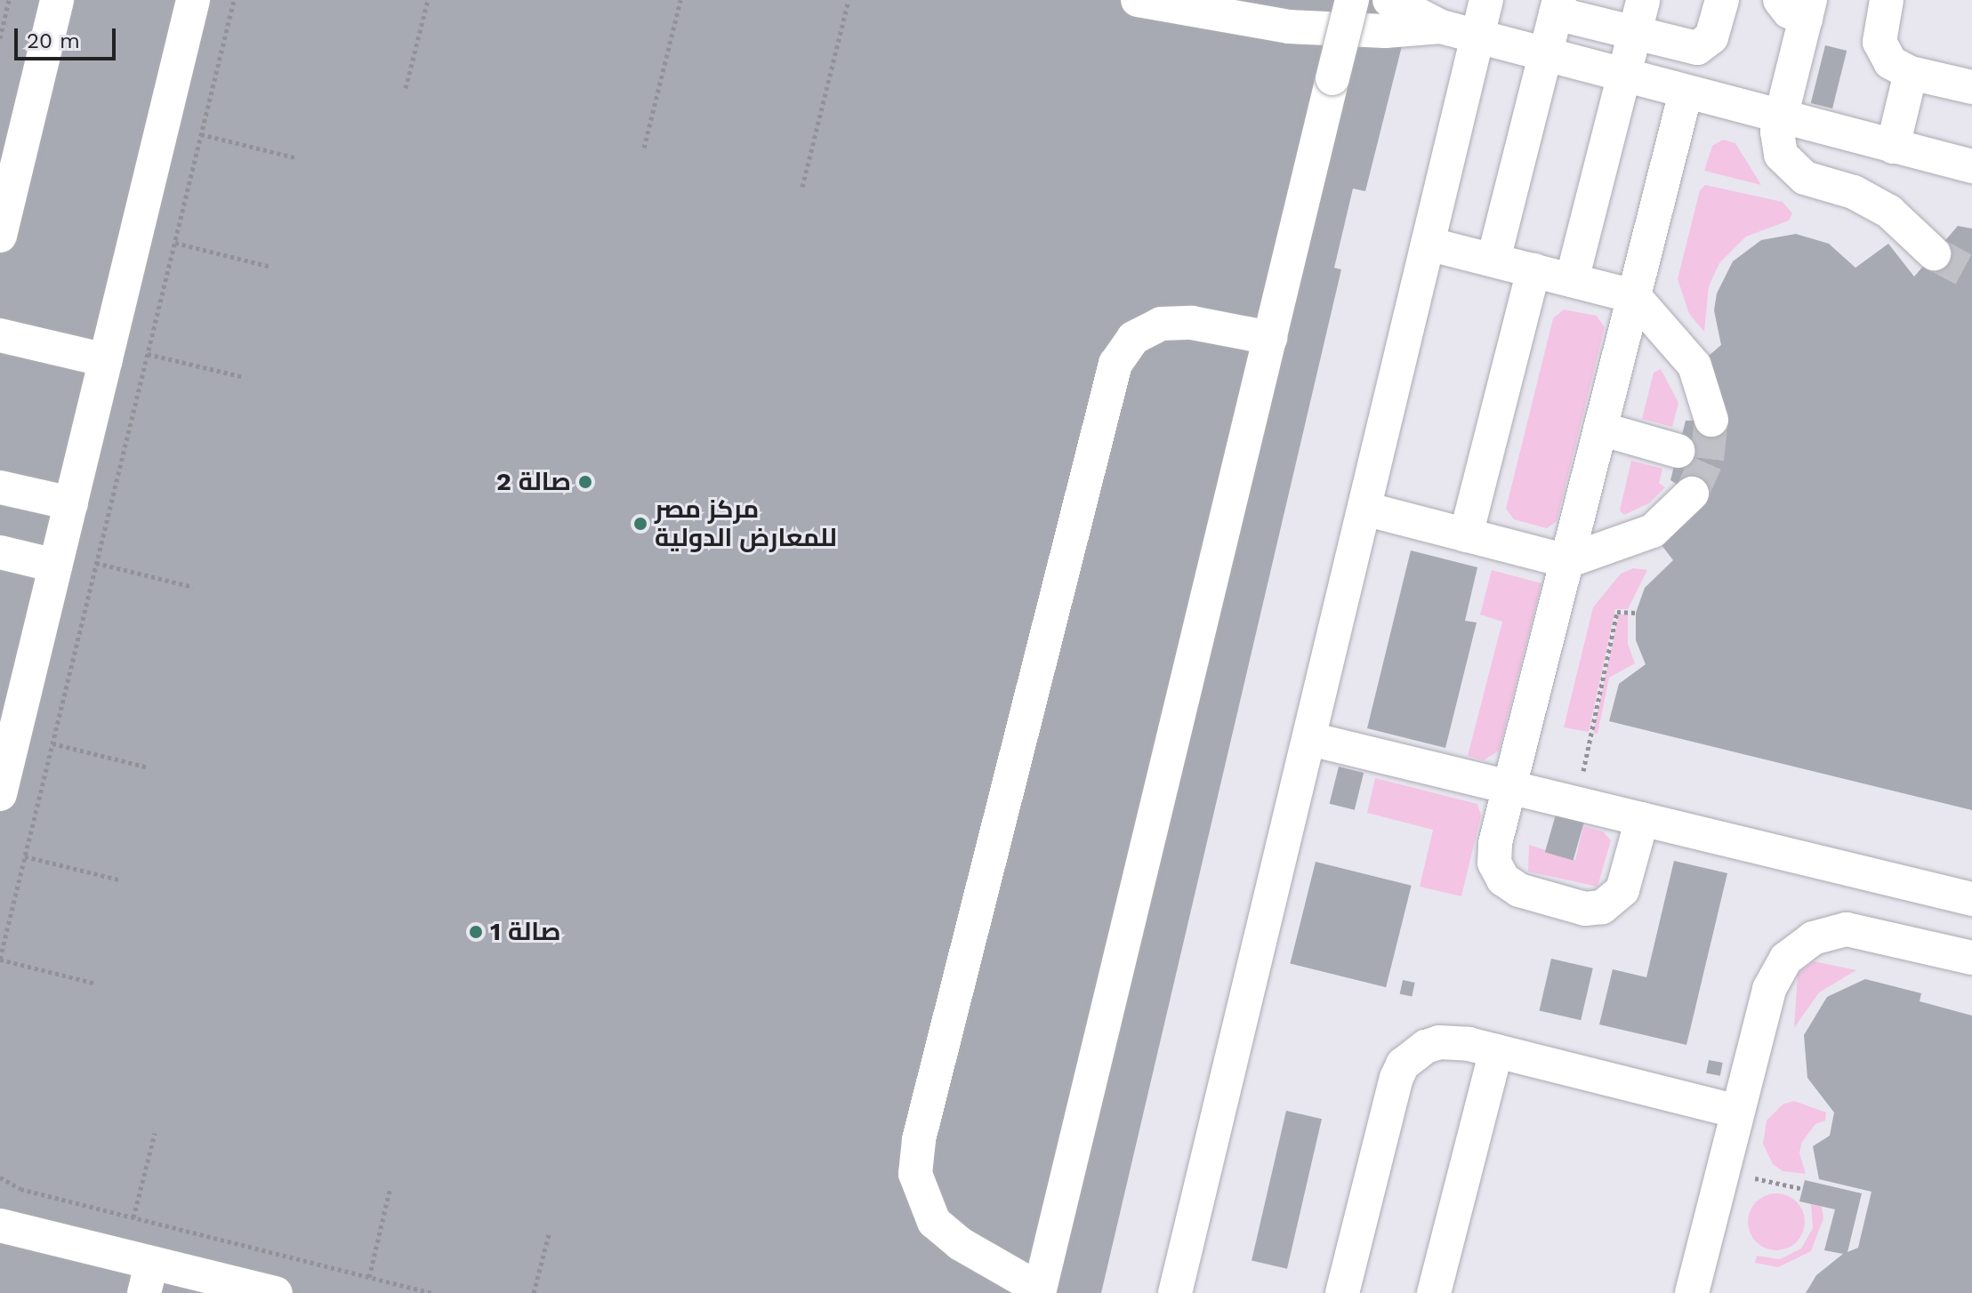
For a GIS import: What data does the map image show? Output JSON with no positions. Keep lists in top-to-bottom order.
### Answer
{
  "places": ["صالة 2", "مركز مصر للمعارض الدولية", "صالة 1"],
  "scale_bar": "20 m"
}
